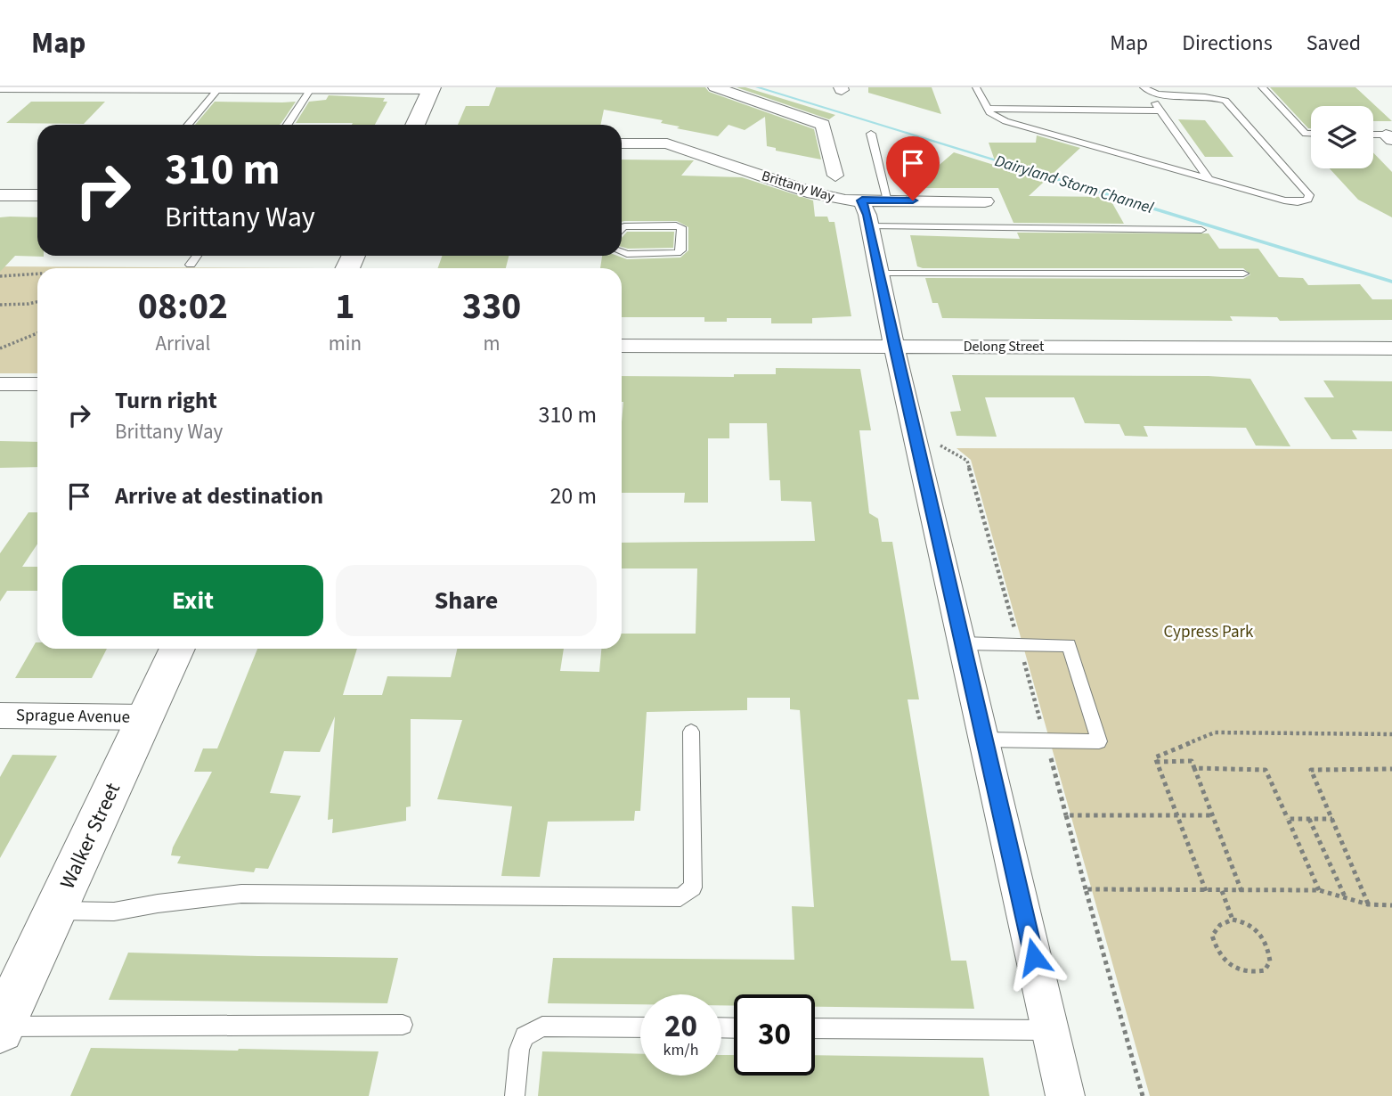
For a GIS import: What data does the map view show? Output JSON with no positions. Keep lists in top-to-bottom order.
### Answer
{
  "streets": {
    "main road": ["Walker Street"],
    "street": ["Brittany Way", "Delong Street", "Sprague Avenue"]
  },
  "crossings": [
    ["Sprague Avenue", "Walker Street"]
  ],
  "water": ["Dairyland Storm Channel"],
  "parks": ["Cypress Park"],
  "page": {
    "header": "Map",
    "nav": ["Map", "Directions", "Saved"],
    "turn": ["310 m", "Brittany Way"],
    "eta": [
      "08:02",
      "Arrival",
      "1",
      "min",
      "330",
      "m"
    ],
    "list": [
      {
        "name": "Turn right",
        "note": "Brittany Way",
        "value": "310 m"
      },
      {
        "name": "Arrive at destination",
        "value": "20 m"
      }
    ],
    "buttons": ["Exit", "Share"],
    "speed": "20 km/h",
    "limit": "30"
  }
}
